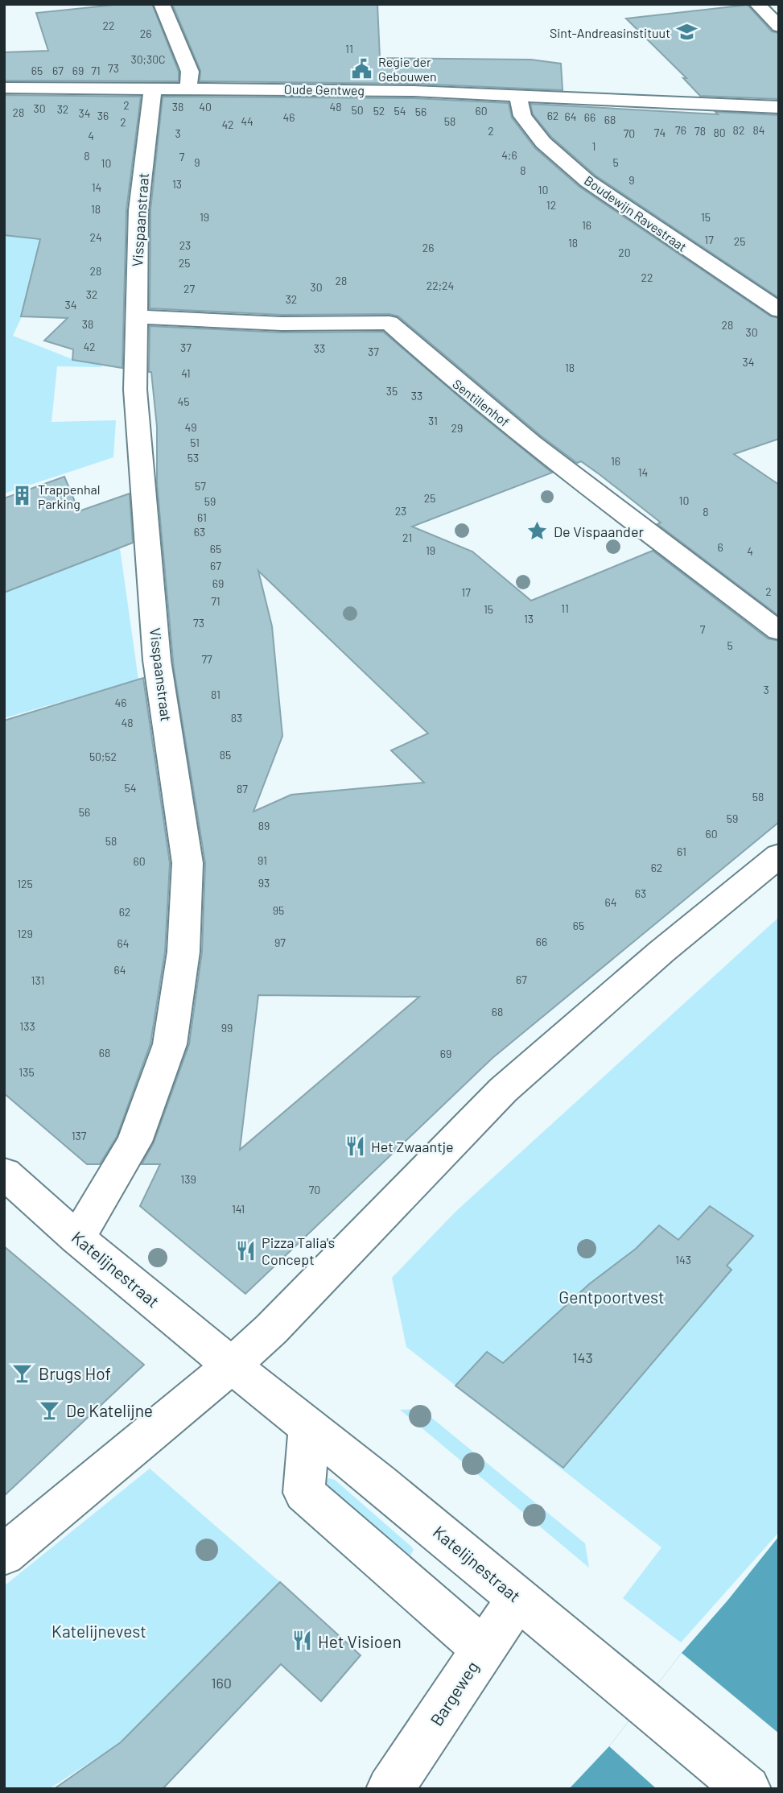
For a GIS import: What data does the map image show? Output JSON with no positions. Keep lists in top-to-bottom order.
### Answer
{
  "streets": {
    "street": [
      "Oude Gentweg",
      "Boudewijn Ravestraat",
      "Visspaanstraat",
      "Sentillenhof",
      "Katelijnestraat",
      "Bargeweg"
    ]
  },
  "crossings": [
    ["Oude Gentweg", "Boudewijn Ravestraat"],
    ["Oude Gentweg", "Visspaanstraat"],
    ["Visspaanstraat", "Sentillenhof"],
    ["Visspaanstraat", "Katelijnestraat"],
    ["Katelijnestraat", "Bargeweg"]
  ],
  "parks": ["Gentpoortvest", "Katelijnevest"],
  "places": {
    "school or university": ["Sint-Andreasinstituut"],
    "public building": ["Regie der Gebouwen"],
    "building": ["Trappenhal Parking"],
    "place": ["De Vispaander"],
    "restaurant": ["Het Zwaantje", "Pizza Talia's Concept", "Het Visioen"],
    "bar": ["Brugs Hof", "De Katelijne"]
  },
  "house_numbers": [
    "22",
    "26",
    "11",
    "30;30C",
    "73",
    "65",
    "67",
    "69",
    "71",
    "2",
    "38",
    "40",
    "48",
    "30",
    "32",
    "50",
    "52",
    "54",
    "60",
    "56",
    "28",
    "34",
    "36",
    "62",
    "64",
    "46",
    "66",
    "68",
    "44",
    "58",
    "2",
    "42",
    "76",
    "82",
    "84",
    "2",
    "78",
    "74",
    "80",
    "3",
    "70",
    "4",
    "1",
    "4;6",
    "8",
    "7",
    "9",
    "5",
    "10",
    "8",
    "9",
    "13",
    "14",
    "10",
    "12",
    "18",
    "19",
    "15",
    "16",
    "24",
    "17",
    "25",
    "18",
    "23",
    "26",
    "20",
    "25",
    "28",
    "22",
    "28",
    "22;24",
    "30",
    "27",
    "32",
    "32",
    "34",
    "38",
    "28",
    "30",
    "42",
    "37",
    "33",
    "37",
    "34",
    "18",
    "41",
    "35",
    "33",
    "45",
    "31",
    "49",
    "29",
    "51",
    "53",
    "16",
    "14",
    "57",
    "25",
    "10",
    "59",
    "23",
    "8",
    "61",
    "63",
    "21",
    "6",
    "65",
    "19",
    "4",
    "67",
    "69",
    "2",
    "17",
    "71",
    "11",
    "15",
    "13",
    "73",
    "7",
    "5",
    "77",
    "3",
    "81",
    "46",
    "83",
    "48",
    "85",
    "50;52",
    "54",
    "87",
    "58",
    "56",
    "59",
    "89",
    "60",
    "58",
    "61",
    "91",
    "60",
    "62",
    "93",
    "125",
    "63",
    "64",
    "95",
    "62",
    "65",
    "129",
    "66",
    "97",
    "64",
    "64",
    "67",
    "131",
    "68",
    "133",
    "99",
    "68",
    "69",
    "135",
    "137",
    "139",
    "70",
    "141",
    "143",
    "143",
    "160"
  ]
}
